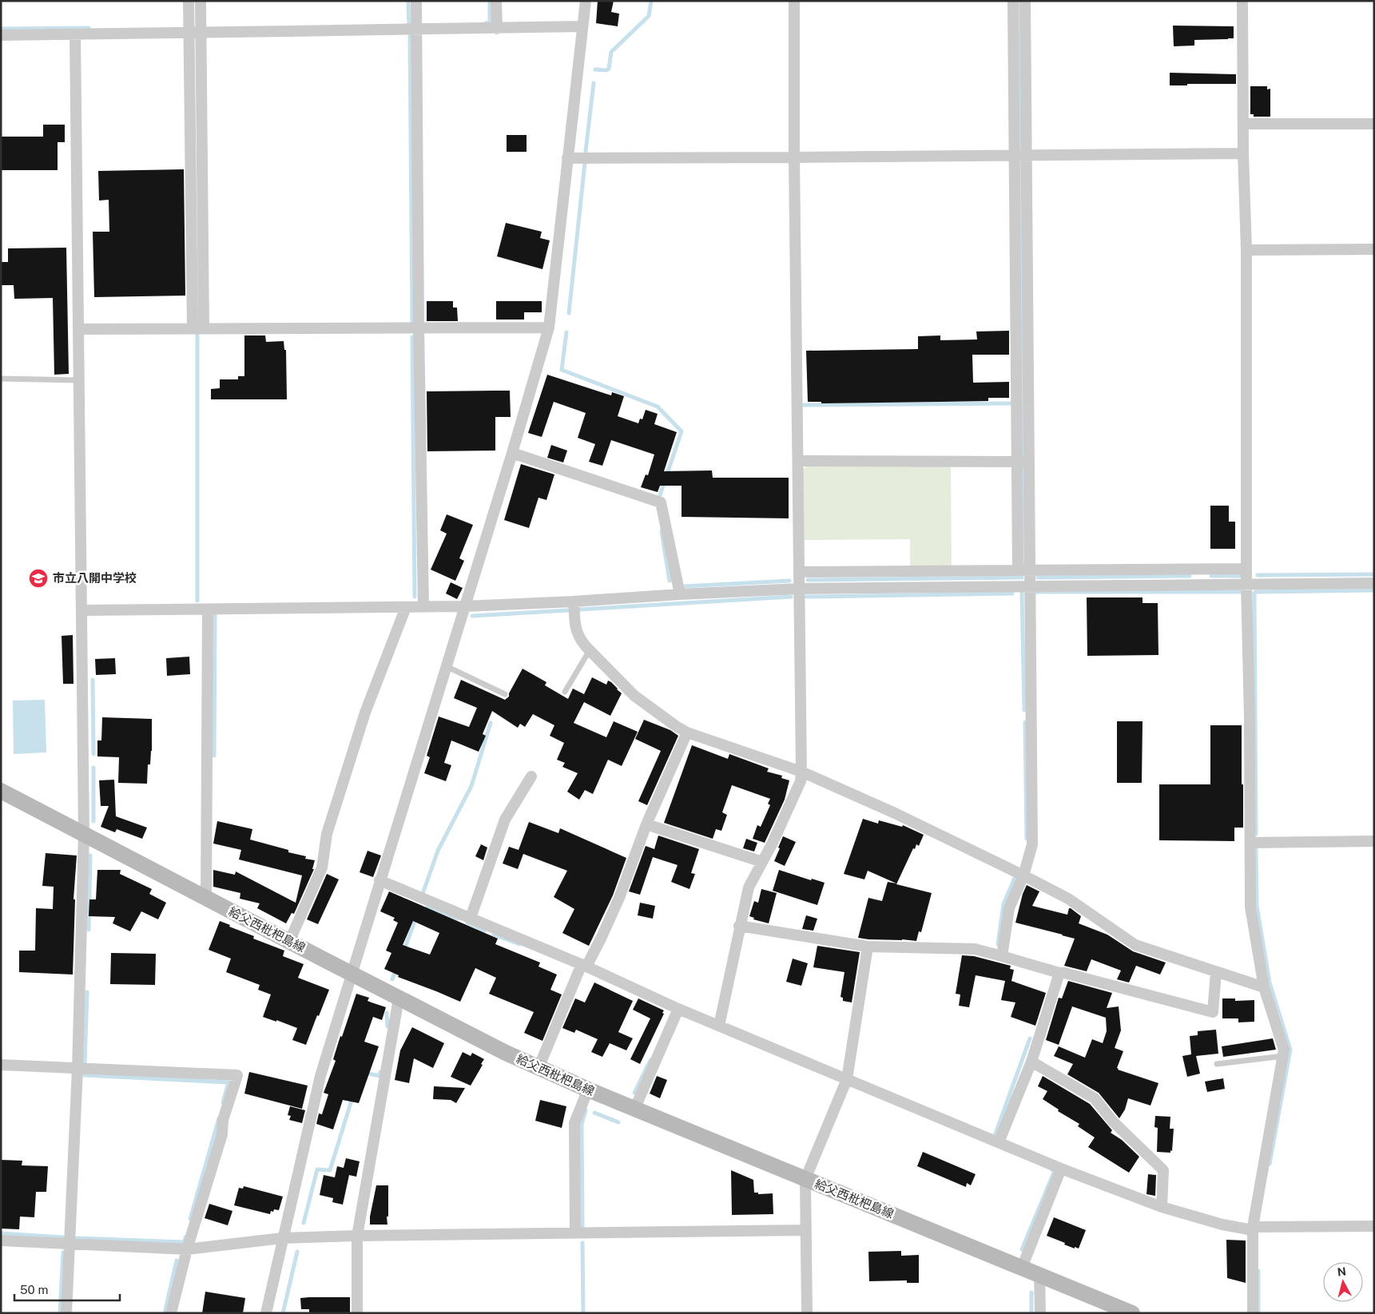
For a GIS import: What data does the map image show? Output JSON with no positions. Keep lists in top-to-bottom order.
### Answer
{
  "streets": {
    "main road": ["給父西枇杷島線"]
  },
  "places": {
    "school or university": ["市立八開中学校"]
  },
  "scale_bar": "50 m",
  "north": "top"
}
